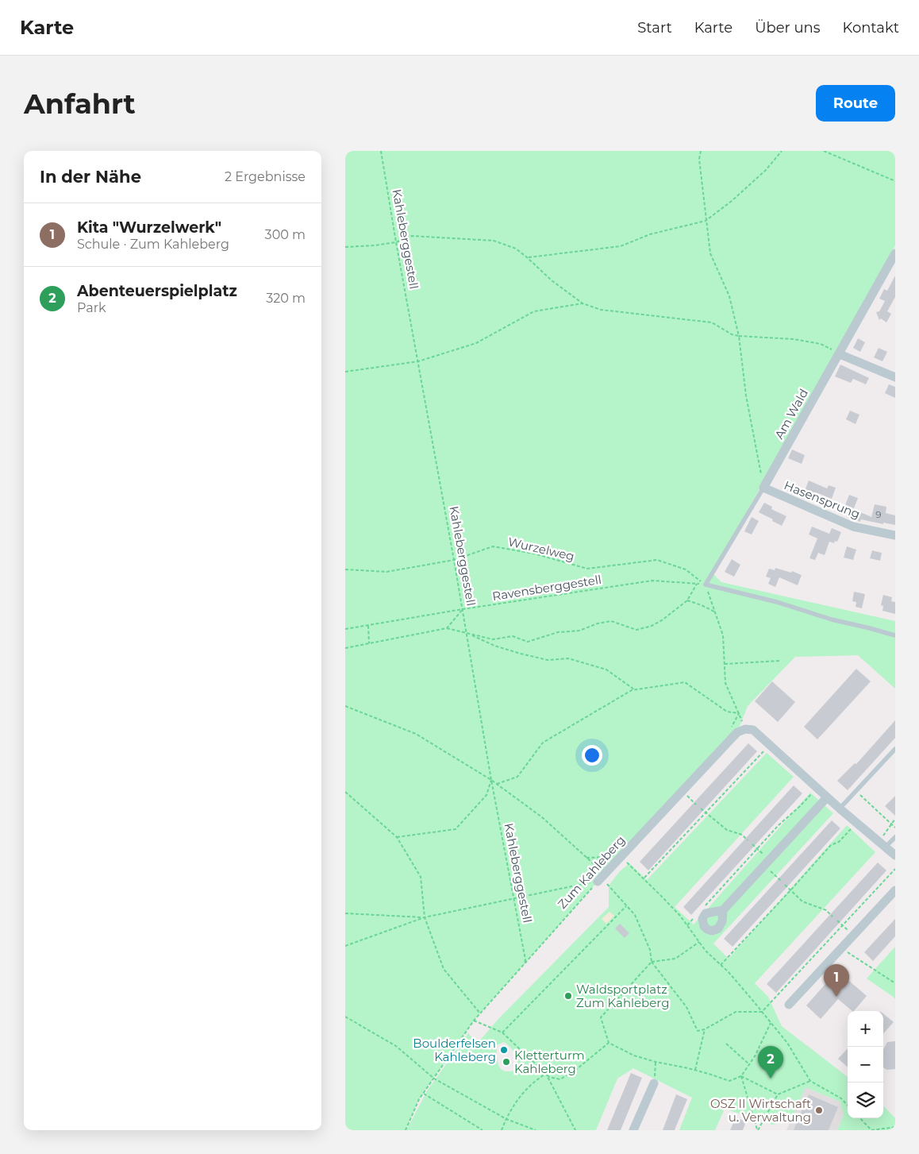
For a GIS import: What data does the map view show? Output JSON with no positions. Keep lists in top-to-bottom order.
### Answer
{
  "streets": {
    "street": ["Am Wald", "Hasensprung", "Zum Kahleberg"],
    "path": ["Kahleberggestell", "Wurzelweg", "Ravensberggestell"]
  },
  "crossings": [
    ["Kahleberggestell", "Wurzelweg"],
    ["Kahleberggestell", "Ravensberggestell"],
    ["Kahleberggestell", "Zum Kahleberg"],
    ["Am Wald", "Hasensprung"],
    ["Am Wald", "Wurzelweg"],
    ["Am Wald", "Ravensberggestell"],
    ["Wurzelweg", "Ravensberggestell"]
  ],
  "places": [
    "Waldsportplatz Zum Kahleberg",
    "Boulderfelsen Kahleberg",
    "Kletterturm Kahleberg",
    "OSZ II Wirtschaft u. Verwaltung"
  ],
  "house_numbers": ["9"],
  "page": {
    "header": "Karte",
    "nav": [
      "Start",
      "Karte",
      "Über uns",
      "Kontakt"
    ],
    "buttons": "Route",
    "title": "Anfahrt",
    "heading": ["In der Nähe", "2 Ergebnisse"],
    "list": [
      {
        "mark": "1",
        "name": "Kita \"Wurzelwerk\"",
        "note": "Schule · Zum Kahleberg",
        "value": "300 m"
      },
      {
        "mark": "2",
        "name": "Abenteuerspielplatz",
        "note": "Park",
        "value": "320 m"
      }
    ],
    "pins": ["1", "2"],
    "map_buttons": ["+", "−"]
  }
}
